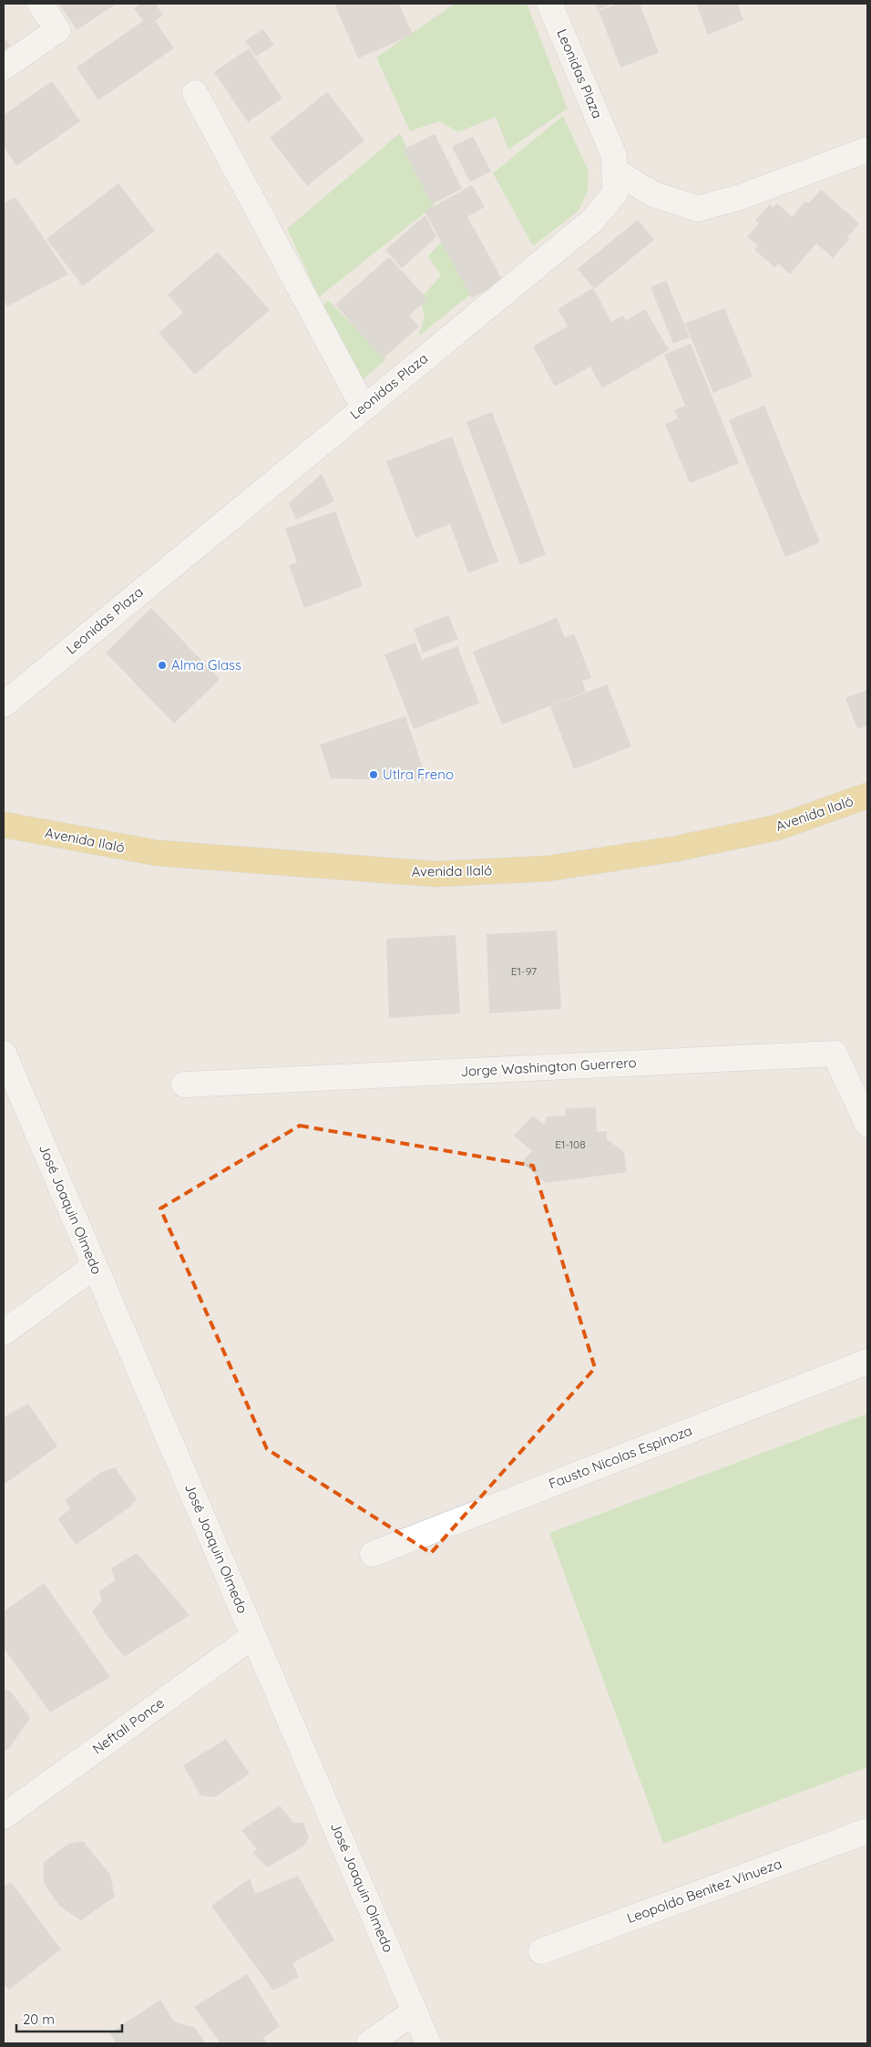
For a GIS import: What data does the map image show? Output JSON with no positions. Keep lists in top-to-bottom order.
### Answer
{
  "streets": {
    "main road": ["Avenida Ilaló"],
    "street": [
      "Leonidas Plaza",
      "Jorge Washington Guerrero",
      "José Joaquin Olmedo",
      "Fausto Nicolas Espinoza",
      "Neftali Ponce",
      "Leopoldo Benitez Vinueza"
    ]
  },
  "crossings": [
    ["José Joaquin Olmedo", "Neftali Ponce"]
  ],
  "places": ["Alma Glass", "Utlra Freno"],
  "house_numbers": ["E1-97", "E1-108"],
  "scale_bar": "20 m"
}
